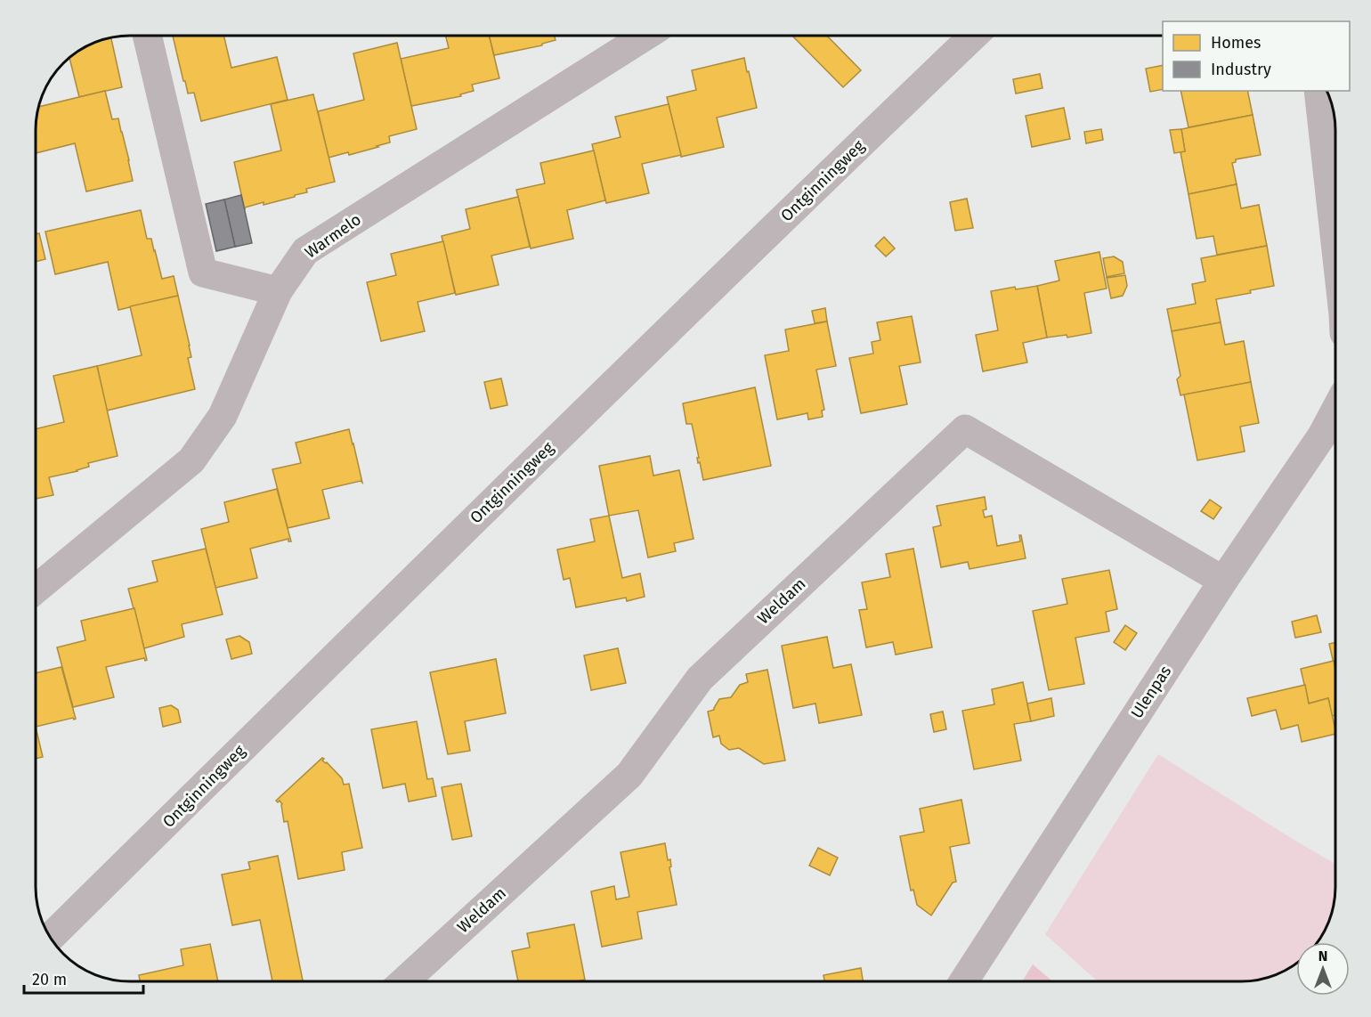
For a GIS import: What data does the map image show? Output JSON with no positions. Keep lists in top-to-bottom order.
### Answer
{
  "streets": {
    "street": [
      "Ontginningweg",
      "Warmelo",
      "Weldam",
      "Ulenpas"
    ]
  },
  "crossings": [
    ["Weldam", "Ulenpas"]
  ],
  "legend": ["Homes", "Industry"],
  "scale_bar": "20 m",
  "north": "top"
}
